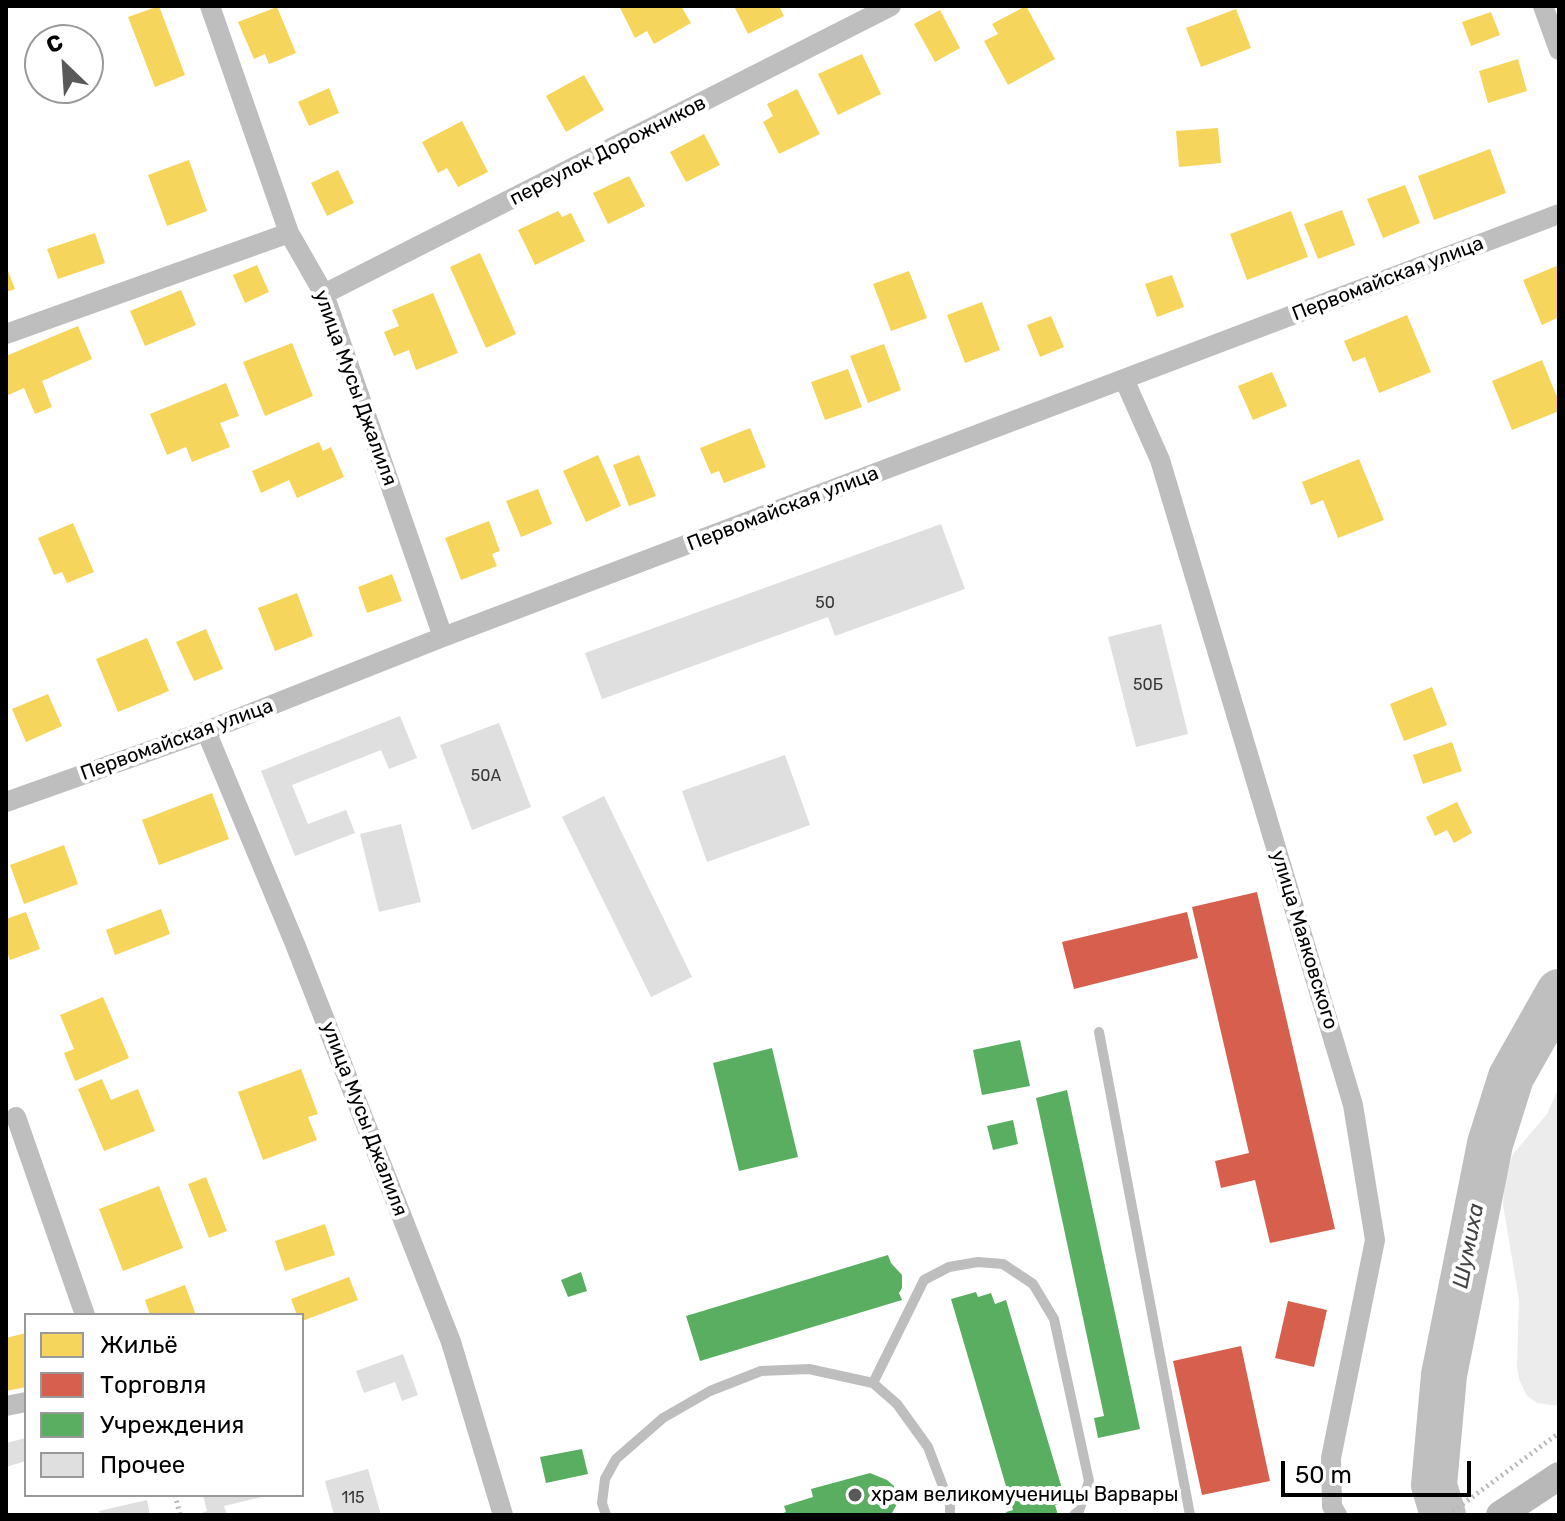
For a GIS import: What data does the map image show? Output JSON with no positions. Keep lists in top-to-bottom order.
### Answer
{
  "streets": {
    "street": [
      "переулок Дорожников",
      "Первомайская улица",
      "улица Мусы Джалиля",
      "улица Маяковского"
    ]
  },
  "crossings": [
    ["переулок Дорожников", "улица Мусы Джалиля"],
    ["Первомайская улица", "улица Мусы Джалиля"],
    ["Первомайская улица", "улица Маяковского"]
  ],
  "water": ["Шумиха"],
  "places": ["храм великомученицы Варвары"],
  "house_numbers": [
    "50",
    "50Б",
    "50А",
    "115"
  ],
  "legend": [
    "Жильё",
    "Торговля",
    "Учреждения",
    "Прочее"
  ],
  "scale_bar": "50 m",
  "north": "top left"
}
